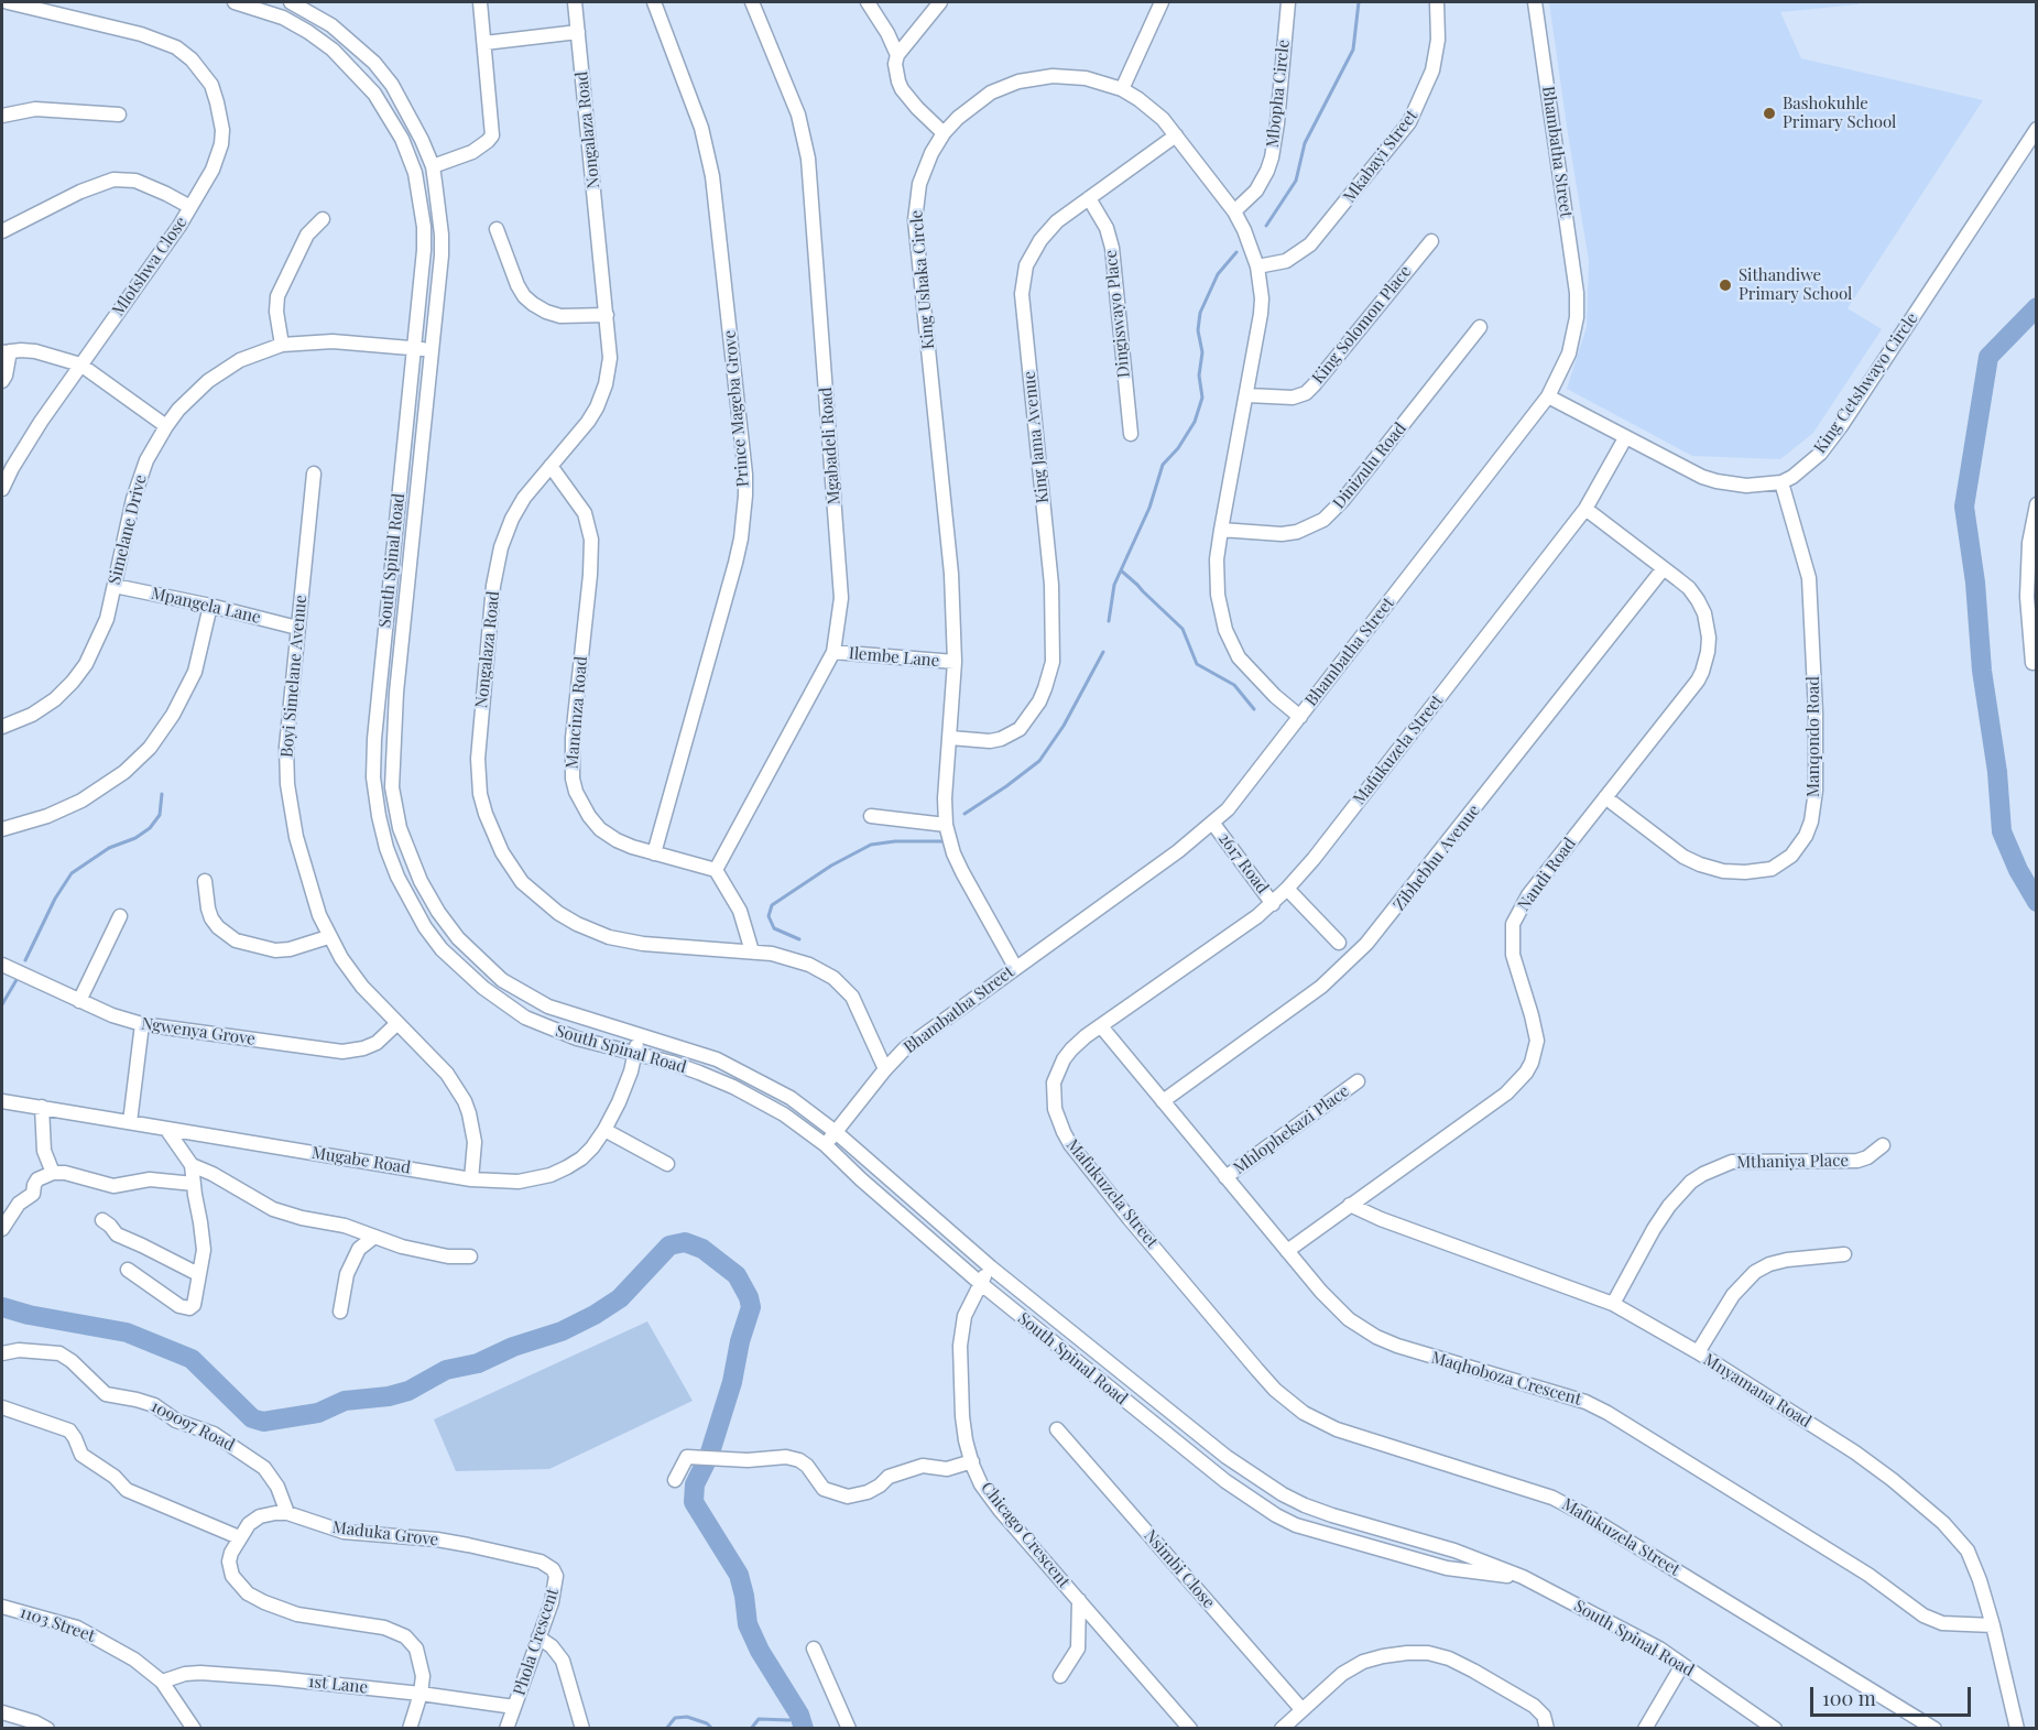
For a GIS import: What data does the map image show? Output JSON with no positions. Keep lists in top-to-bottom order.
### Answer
{
  "streets": {
    "street": [
      "Mbopha Circle",
      "Nongalaza Road",
      "Bhambatha Street",
      "Mkabayi Street",
      "Mlotshwa Close",
      "King Ushaka Circle",
      "Dingiswayo Place",
      "King Solomon Place",
      "King Cetshwayo Circle",
      "Prince Mageba Grove",
      "King Jama Avenue",
      "Mgabadeli Road",
      "Dinizulu Road",
      "Simelane Drive",
      "South Spinal Road",
      "Mpangela Lane",
      "Ilembe Lane",
      "Boyi Simelane Avenue",
      "Mancinza Road",
      "Manqondo Road",
      "Mafukuzela Street",
      "Zibhebhu Avenue",
      "2617 Road",
      "Nandi Road",
      "Ngwenya Grove",
      "Mhlophekazi Place",
      "Mugabe Road",
      "Mthaniya Place",
      "Maqhoboza Crescent",
      "Mnyamana Road",
      "109097 Road",
      "Maduka Grove",
      "Chicago Crescent",
      "Nsimbi Close",
      "1103 Street",
      "Phola Crescent",
      "1st Lane"
    ]
  },
  "crossings": [
    ["Mbopha Circle", "King Ushaka Circle"],
    ["Nongalaza Road", "Bhambatha Street"],
    ["Nongalaza Road", "Mancinza Road"],
    ["Bhambatha Street", "King Ushaka Circle"],
    ["Bhambatha Street", "King Cetshwayo Circle"],
    ["Bhambatha Street", "South Spinal Road"],
    ["Bhambatha Street", "2617 Road"],
    ["Mkabayi Street", "King Ushaka Circle"],
    ["King Ushaka Circle", "King Solomon Place"],
    ["King Ushaka Circle", "King Jama Avenue"],
    ["King Ushaka Circle", "Dinizulu Road"],
    ["King Ushaka Circle", "Ilembe Lane"],
    ["Dingiswayo Place", "King Jama Avenue"],
    ["King Cetshwayo Circle", "Manqondo Road"],
    ["King Cetshwayo Circle", "Mafukuzela Street"],
    ["Prince Mageba Grove", "Mancinza Road"],
    ["Mgabadeli Road", "Ilembe Lane"],
    ["Mgabadeli Road", "Mancinza Road"],
    ["Simelane Drive", "South Spinal Road"],
    ["Simelane Drive", "Mpangela Lane"],
    ["South Spinal Road", "Mugabe Road"],
    ["South Spinal Road", "Chicago Crescent"],
    ["Mpangela Lane", "Boyi Simelane Avenue"],
    ["Boyi Simelane Avenue", "Ngwenya Grove"],
    ["Boyi Simelane Avenue", "Mugabe Road"],
    ["Manqondo Road", "Nandi Road"],
    ["Mafukuzela Street", "2617 Road"],
    ["Mafukuzela Street", "Nandi Road"],
    ["Mafukuzela Street", "Maqhoboza Crescent"],
    ["Zibhebhu Avenue", "Nandi Road"],
    ["Zibhebhu Avenue", "Maqhoboza Crescent"],
    ["Nandi Road", "Maqhoboza Crescent"],
    ["Nandi Road", "Mnyamana Road"],
    ["Mhlophekazi Place", "Maqhoboza Crescent"],
    ["Mthaniya Place", "Mnyamana Road"],
    ["Maqhoboza Crescent", "Mnyamana Road"],
    ["109097 Road", "Maduka Grove"],
    ["Maduka Grove", "Phola Crescent"],
    ["1103 Street", "1st Lane"],
    ["Phola Crescent", "1st Lane"]
  ],
  "places": ["Bashokuhle Primary School", "Sithandiwe Primary School"],
  "scale_bar": "100 m"
}
